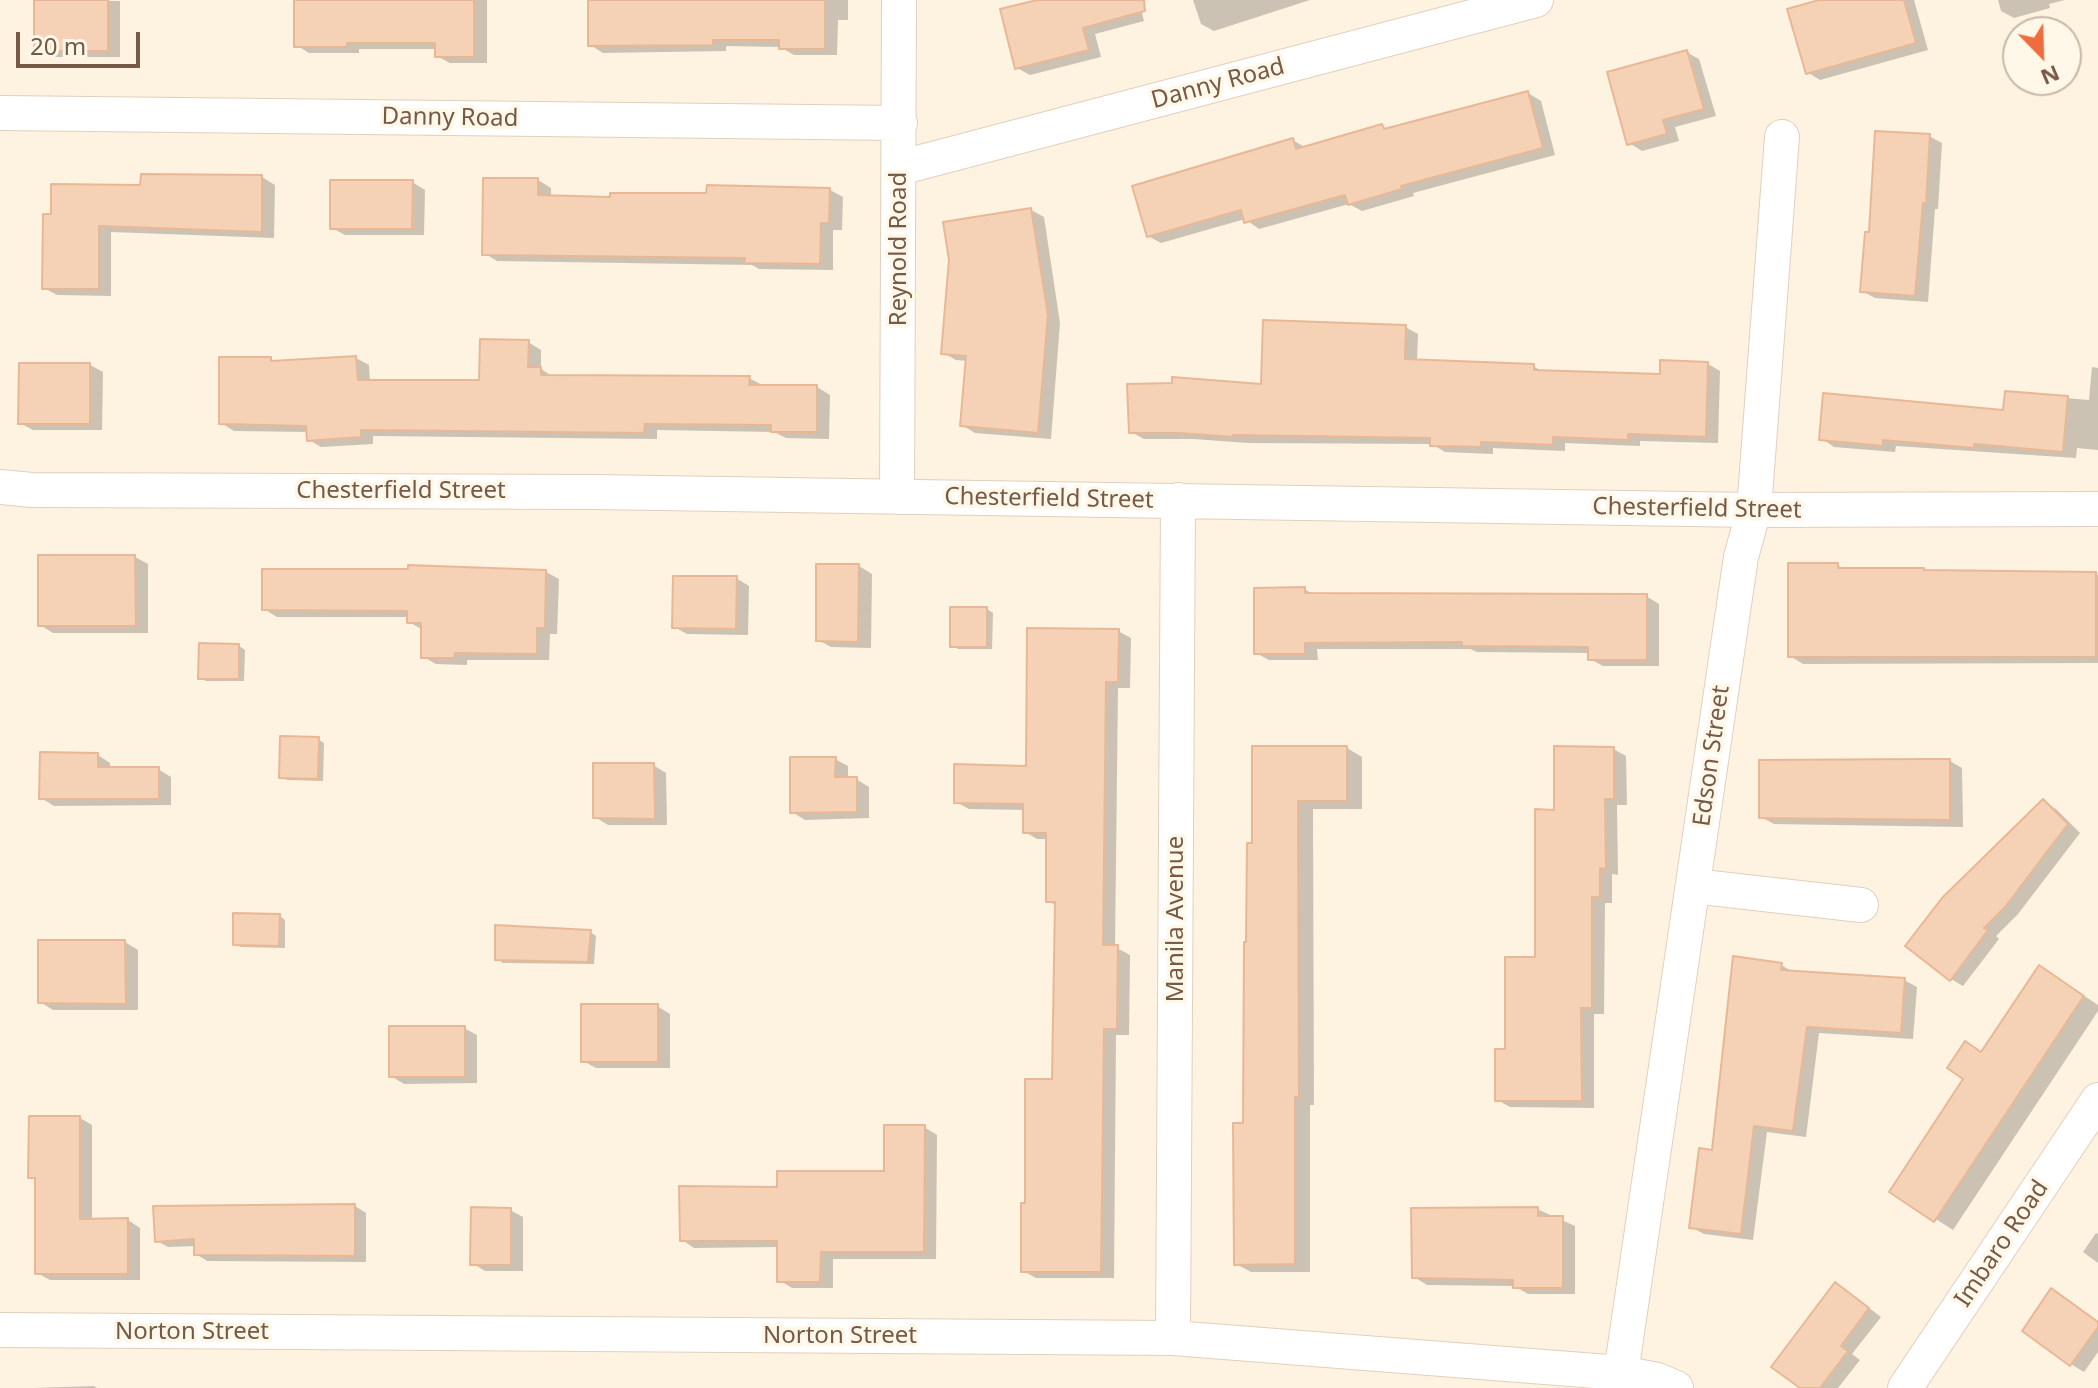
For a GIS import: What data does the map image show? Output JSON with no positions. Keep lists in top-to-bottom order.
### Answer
{
  "streets": {
    "street": [
      "Danny Road",
      "Reynold Road",
      "Chesterfield Street",
      "Edson Street",
      "Manila Avenue",
      "Imbaro Road",
      "Norton Street"
    ]
  },
  "crossings": [
    ["Danny Road", "Reynold Road"],
    ["Reynold Road", "Chesterfield Street"],
    ["Chesterfield Street", "Edson Street"],
    ["Chesterfield Street", "Manila Avenue"],
    ["Edson Street", "Norton Street"],
    ["Manila Avenue", "Norton Street"]
  ],
  "scale_bar": "20 m",
  "north": "bottom right"
}
